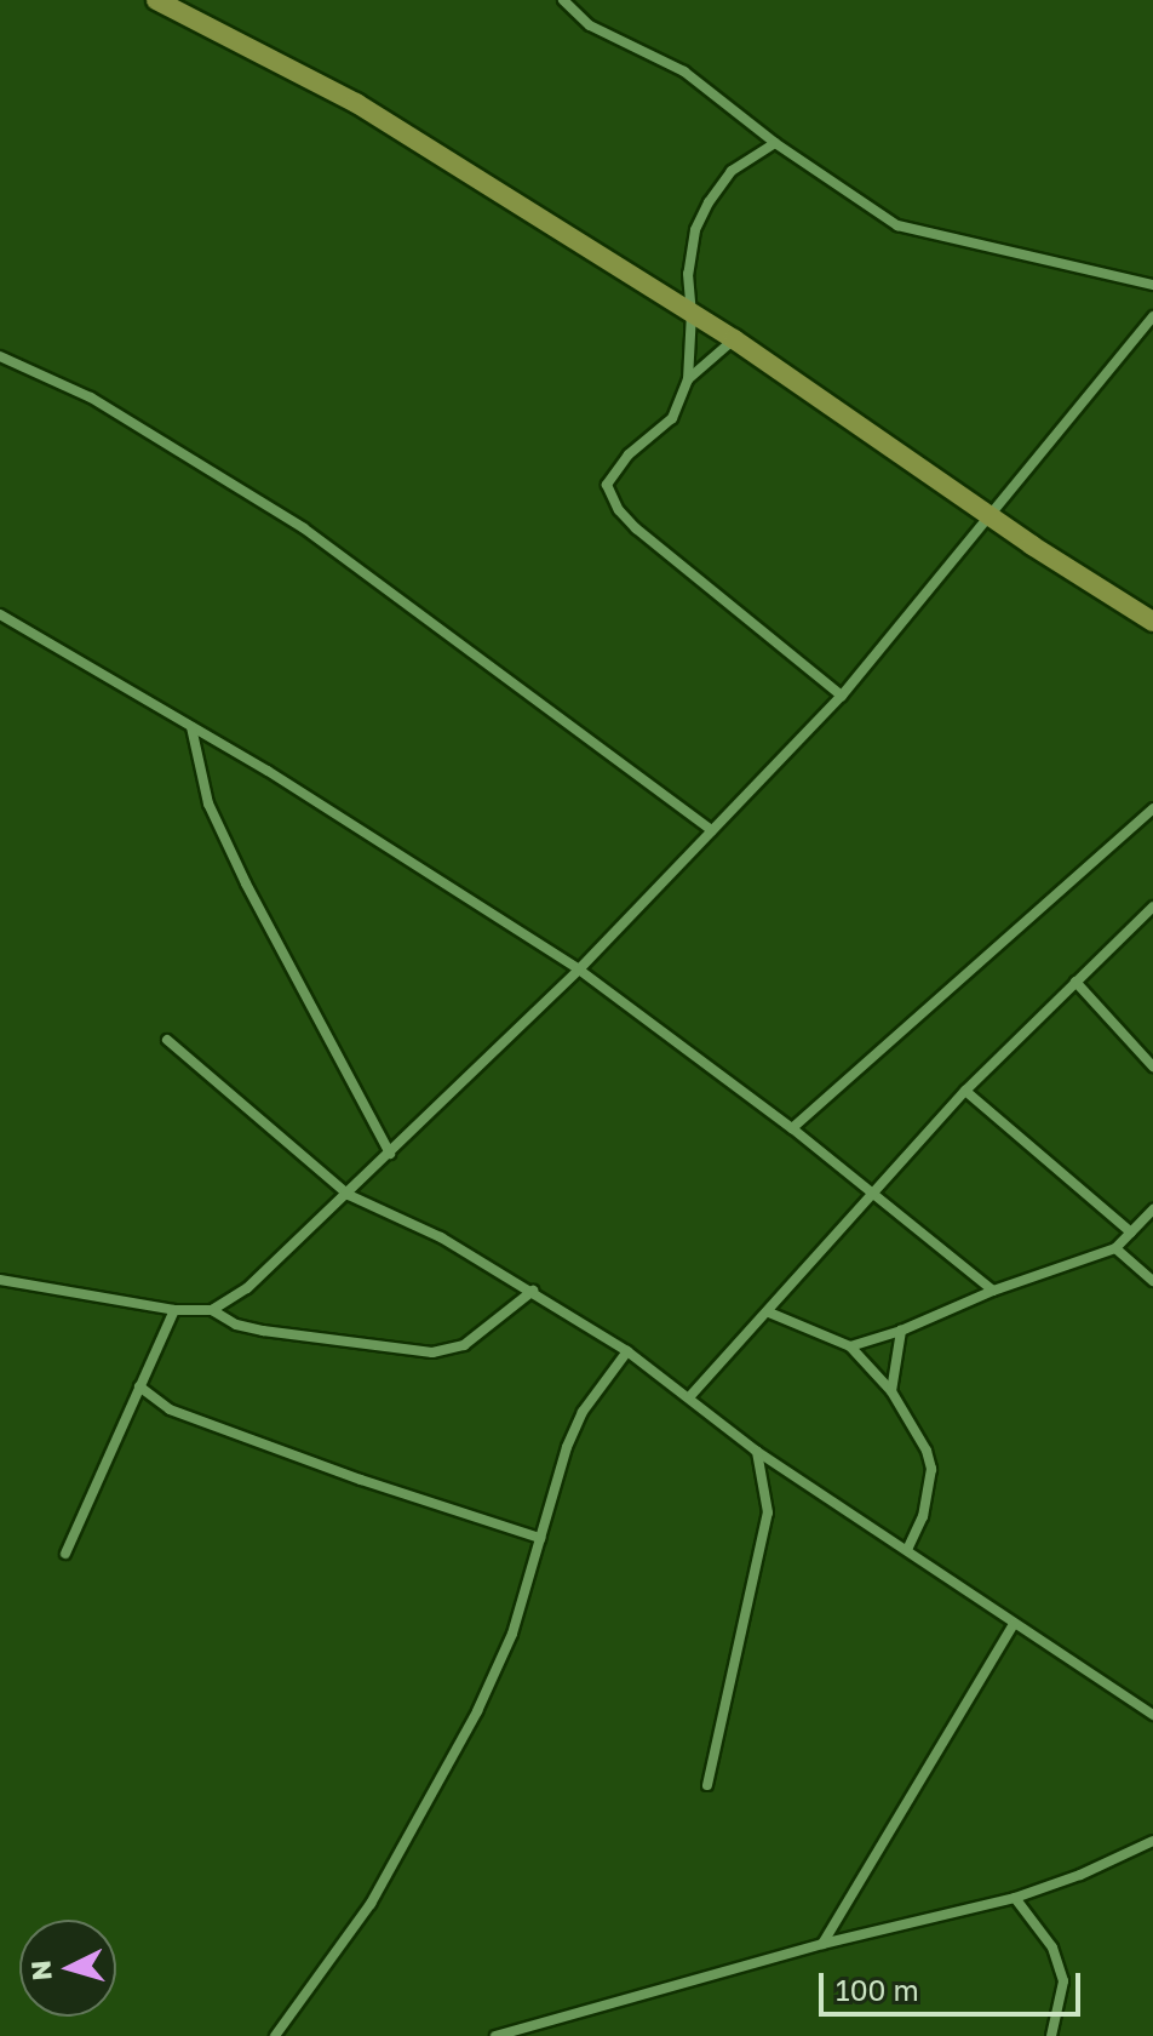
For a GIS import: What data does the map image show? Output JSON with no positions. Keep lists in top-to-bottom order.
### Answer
{
  "scale_bar": "100 m",
  "north": "left"
}
